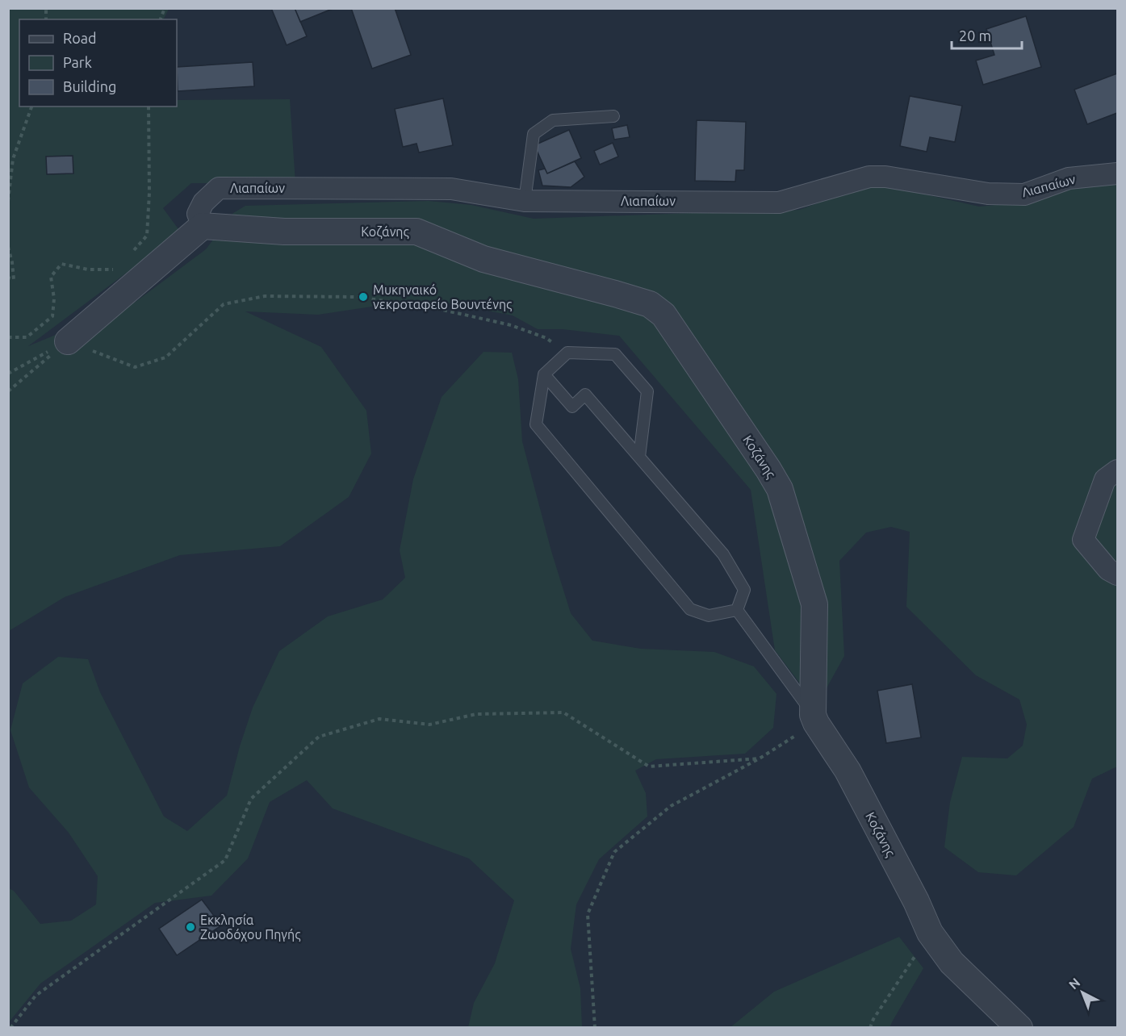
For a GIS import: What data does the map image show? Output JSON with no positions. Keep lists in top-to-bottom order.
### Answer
{
  "streets": {
    "street": ["Λιαπαίων", "Κοζάνης"]
  },
  "crossings": [
    ["Λιαπαίων", "Κοζάνης"]
  ],
  "places": ["Μυκηναικό νεκροταφείο Βουντένης", "Εκκλησία Ζωοδόχου Πηγής"],
  "legend": ["Road", "Park", "Building"],
  "scale_bar": "20 m",
  "north": "top left"
}
